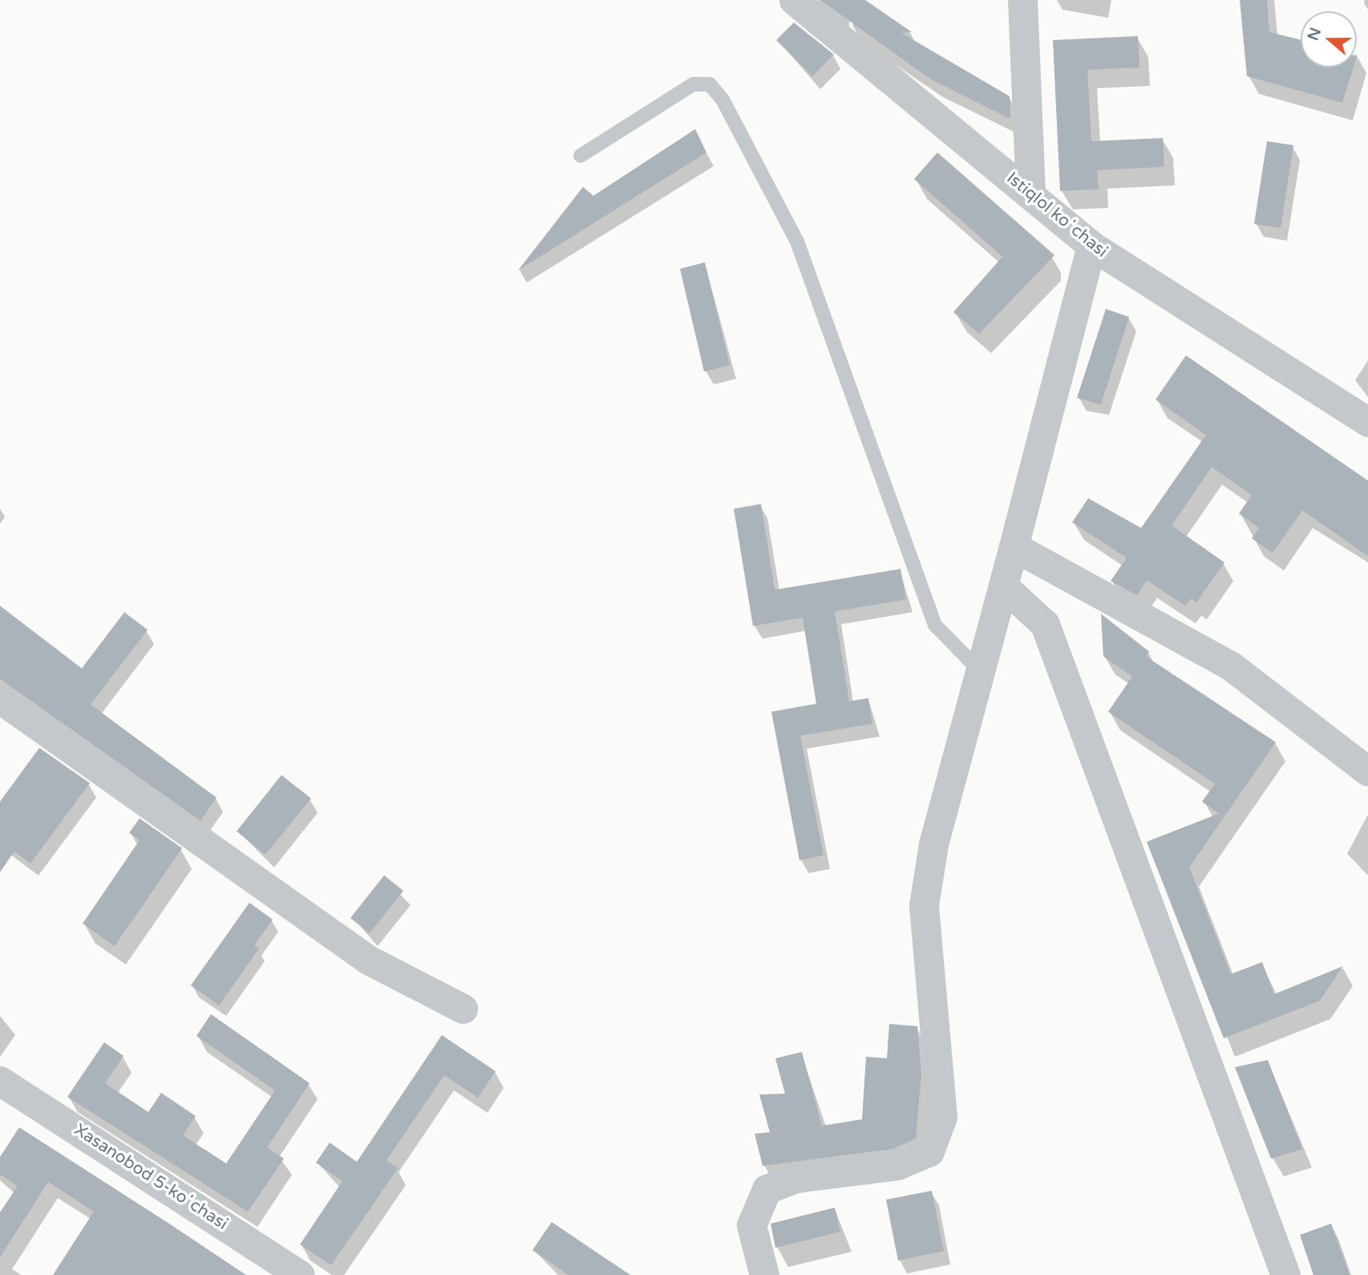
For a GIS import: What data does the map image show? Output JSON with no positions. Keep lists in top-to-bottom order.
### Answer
{
  "streets": {
    "street": ["Istiqlol koʻchasi", "Xasanobod 5-koʻchasi"]
  },
  "north": "left"
}
